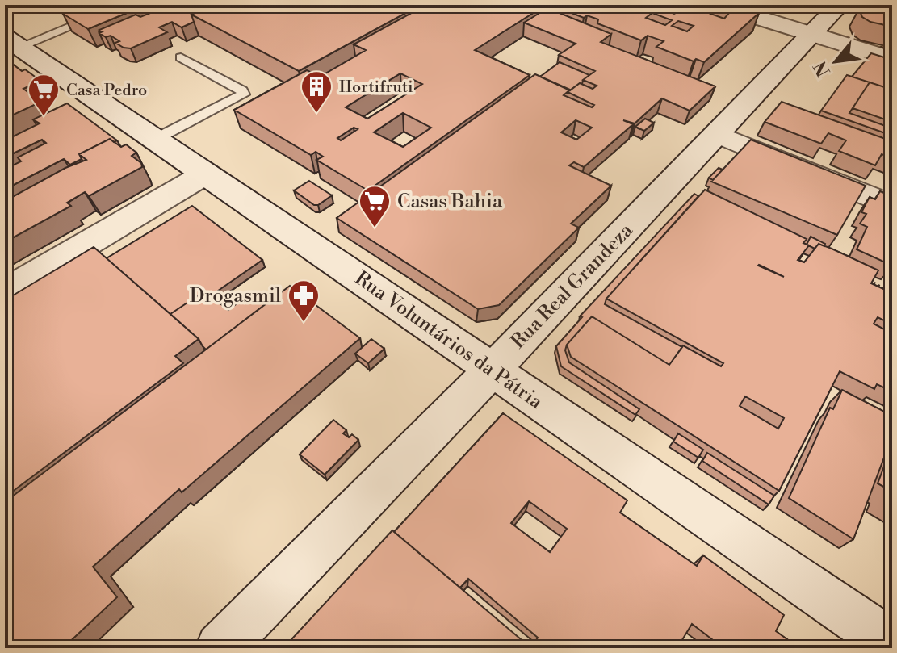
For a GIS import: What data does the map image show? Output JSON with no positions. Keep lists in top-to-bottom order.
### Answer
{
  "streets": {
    "main road": ["Rua Real Grandeza", "Rua Voluntários da Pátria"]
  },
  "crossings": [
    ["Rua Real Grandeza", "Rua Voluntários da Pátria"]
  ],
  "places": {
    "building": ["Hortifruti"],
    "supermarket": ["Casa Pedro", "Casas Bahia"],
    "pharmacy": ["Drogasmil"]
  },
  "north": "bottom left"
}
